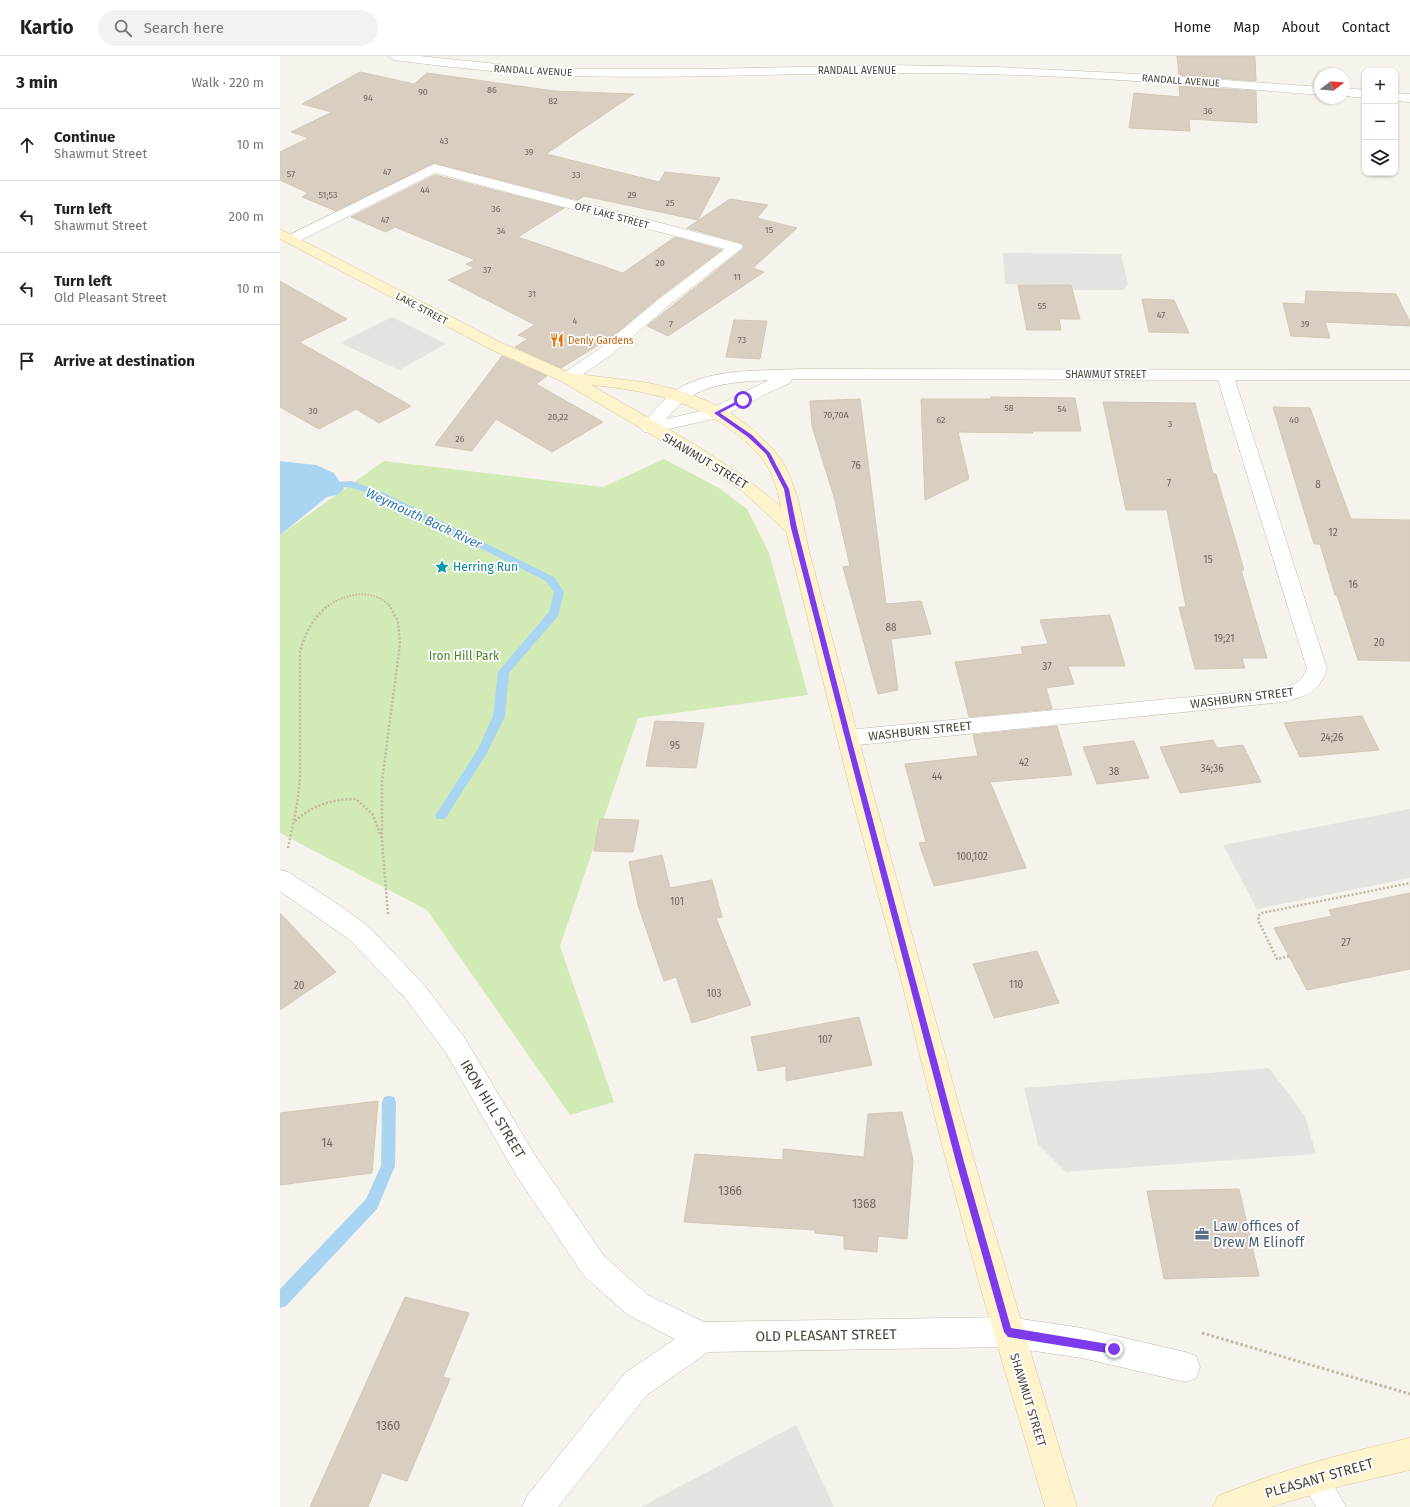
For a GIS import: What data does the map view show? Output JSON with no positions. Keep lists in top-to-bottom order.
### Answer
{
  "streets": {
    "street": [
      "RANDALL AVENUE",
      "OFF LAKE STREET",
      "LAKE STREET",
      "SHAWMUT STREET",
      "WASHBURN STREET",
      "IRON HILL STREET",
      "OLD PLEASANT STREET",
      "PLEASANT STREET"
    ]
  },
  "crossings": [
    ["OFF LAKE STREET", "LAKE STREET"],
    ["LAKE STREET", "SHAWMUT STREET"],
    ["SHAWMUT STREET", "WASHBURN STREET"],
    ["SHAWMUT STREET", "OLD PLEASANT STREET"],
    ["IRON HILL STREET", "OLD PLEASANT STREET"]
  ],
  "water": ["Weymouth Back River"],
  "parks": ["Iron Hill Park"],
  "places": {
    "restaurant": ["Denly Gardens"],
    "place": ["Herring Run"],
    "office": ["Law offices of Drew M Elinoff"]
  },
  "house_numbers": [
    "86",
    "90",
    "94",
    "82",
    "36",
    "43",
    "39",
    "47",
    "57",
    "33",
    "44",
    "51;53",
    "29",
    "25",
    "36",
    "47",
    "15",
    "34",
    "20",
    "37",
    "11",
    "31",
    "55",
    "47",
    "4",
    "7",
    "39",
    "73",
    "58",
    "54",
    "30",
    "70,70A",
    "20,22",
    "62",
    "40",
    "3",
    "26",
    "76",
    "7",
    "8",
    "12",
    "15",
    "16",
    "88",
    "19;21",
    "20",
    "37",
    "24;26",
    "95",
    "42",
    "34;36",
    "38",
    "44",
    "100,102",
    "101",
    "27",
    "110",
    "20",
    "103",
    "107",
    "14",
    "1366",
    "1368",
    "1360"
  ],
  "north": "right",
  "page": {
    "header": "Kartio",
    "search": "Search here",
    "nav": [
      "Home",
      "Map",
      "About",
      "Contact"
    ],
    "heading": ["3 min", "Walk · 220 m"],
    "map_buttons": ["+", "−"],
    "list": [
      ["Continue", "Shawmut Street", "10 m"],
      ["Turn left", "Shawmut Street", "200 m"],
      ["Turn left", "Old Pleasant Street", "10 m"],
      "Arrive at destination"
    ]
  }
}
